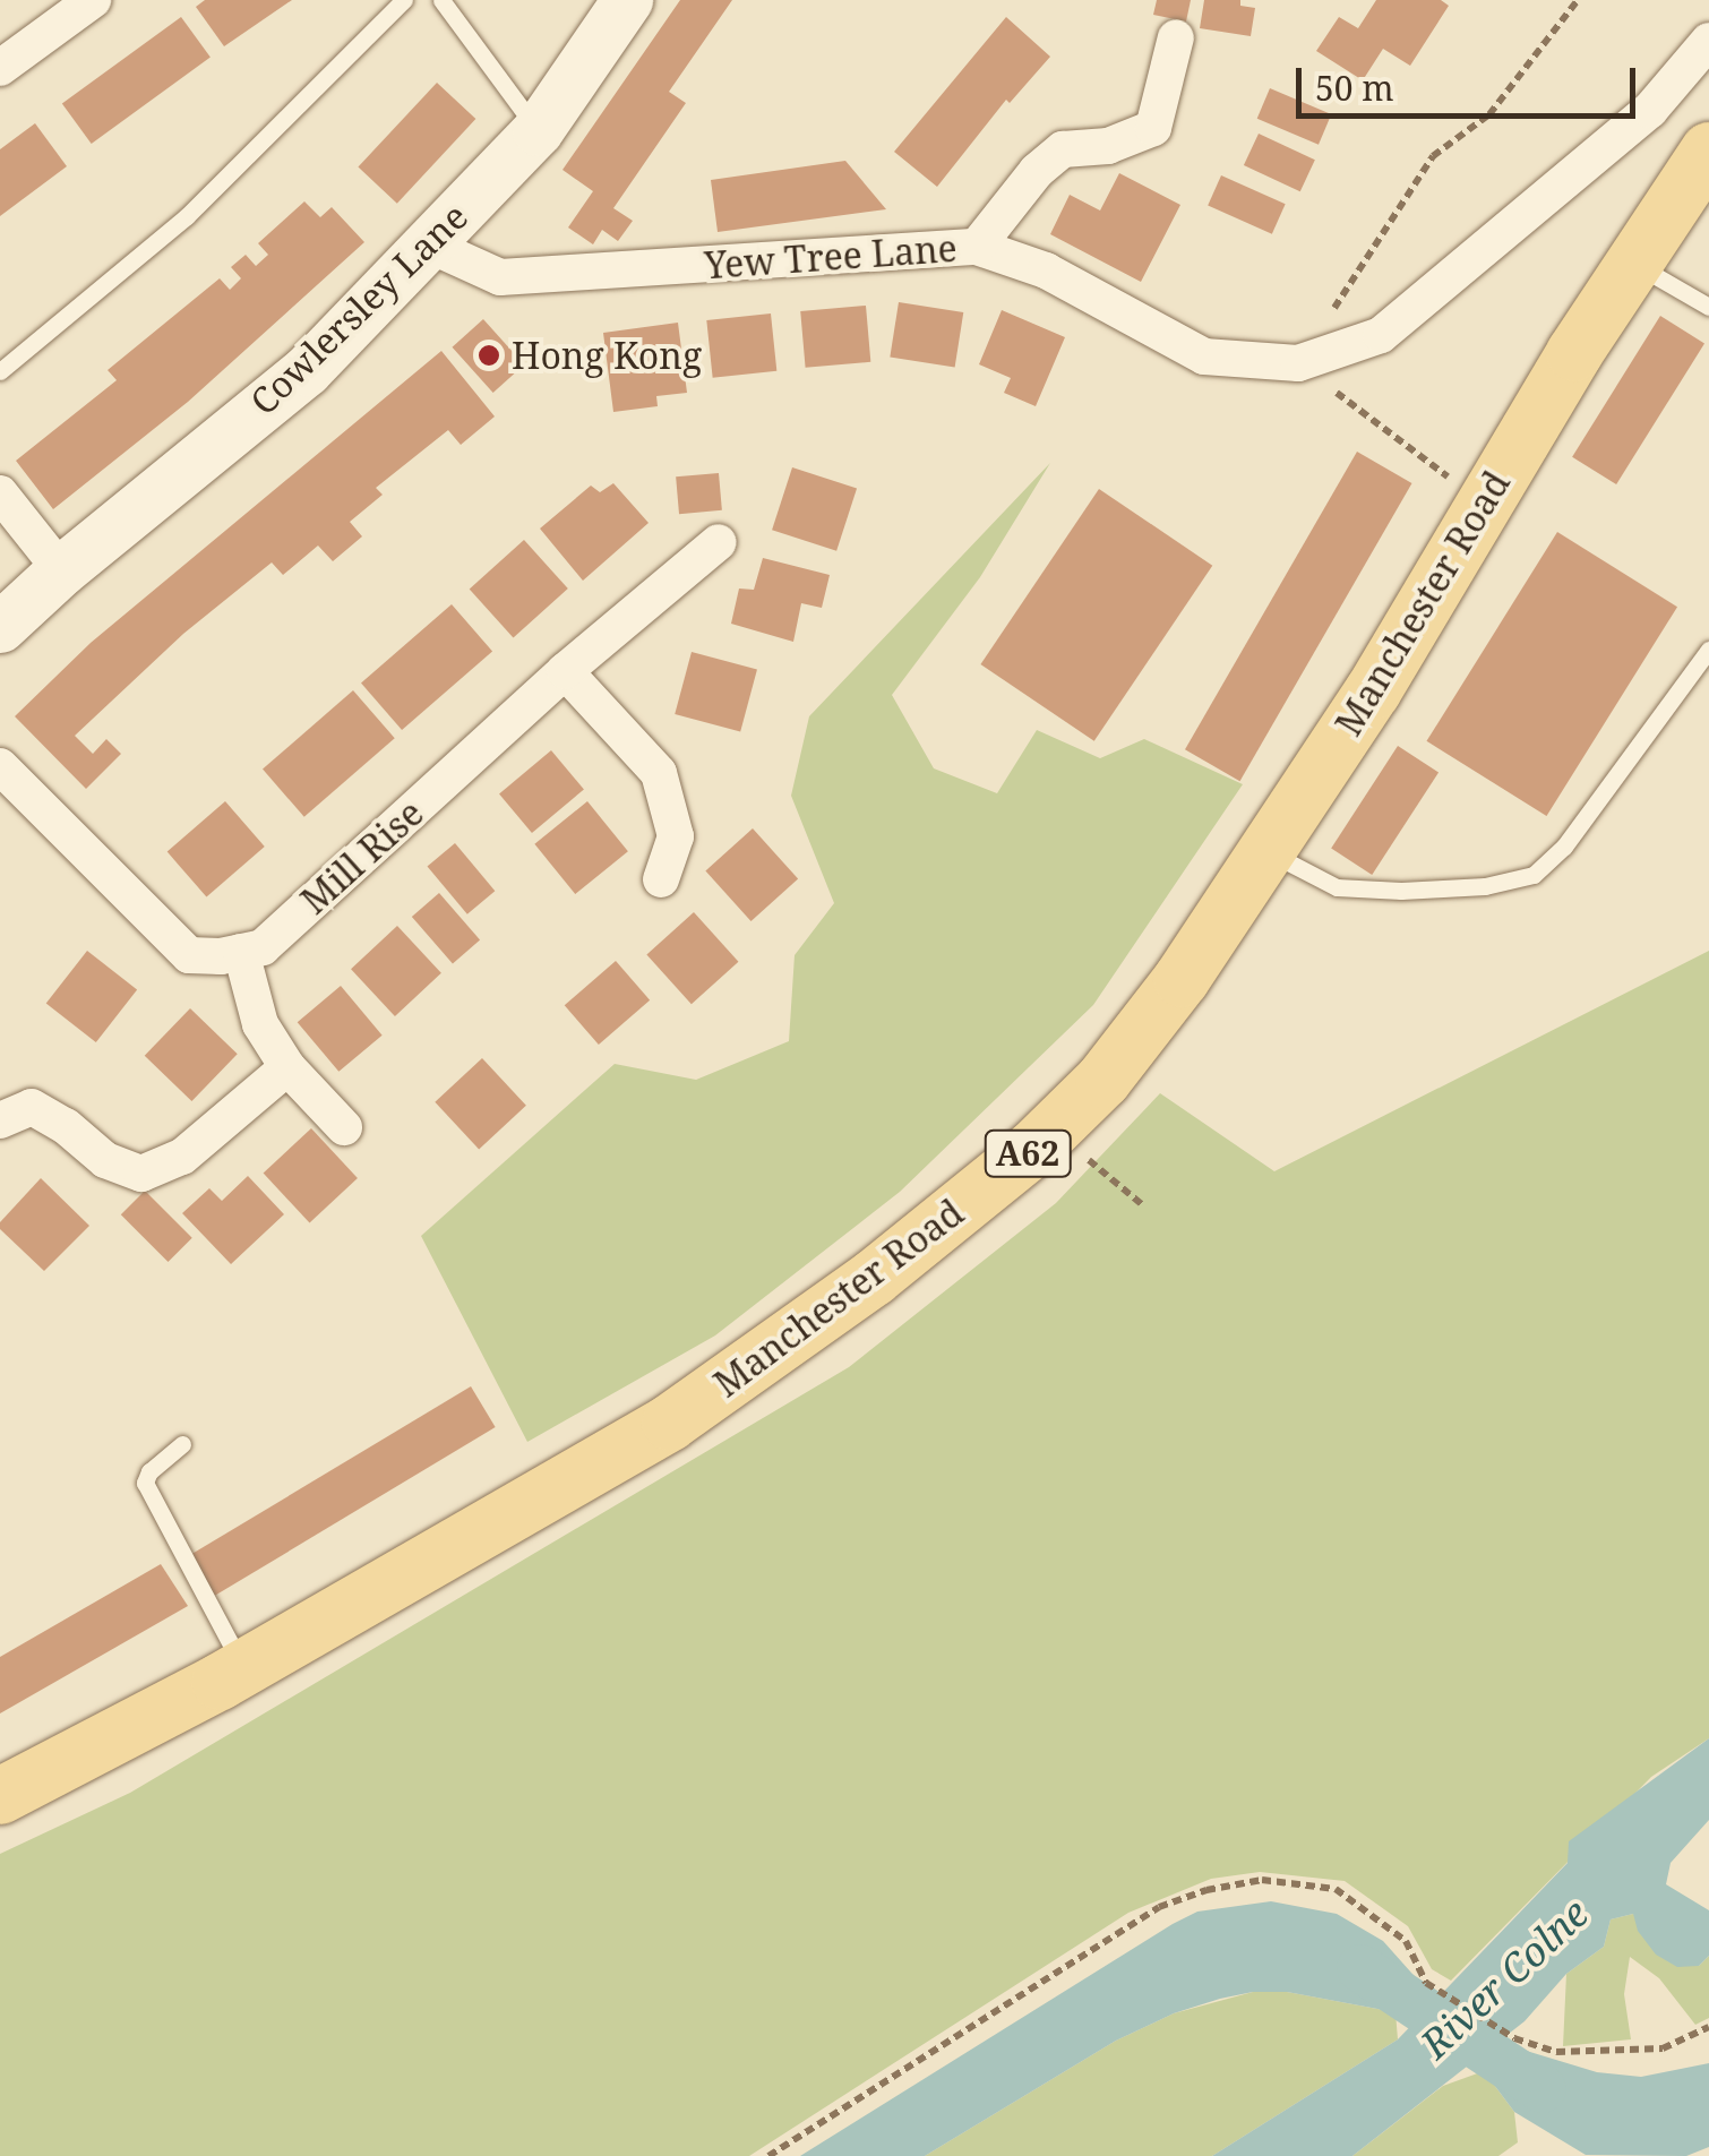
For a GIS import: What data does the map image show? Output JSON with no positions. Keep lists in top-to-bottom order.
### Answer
{
  "streets": {
    "main road": ["Manchester Road", "A62"],
    "street": ["Yew Tree Lane", "Cowlersley Lane", "Mill Rise"]
  },
  "crossings": [
    ["Yew Tree Lane", "Cowlersley Lane"]
  ],
  "water": ["River Colne"],
  "places": ["Hong Kong"],
  "scale_bar": "50 m"
}
